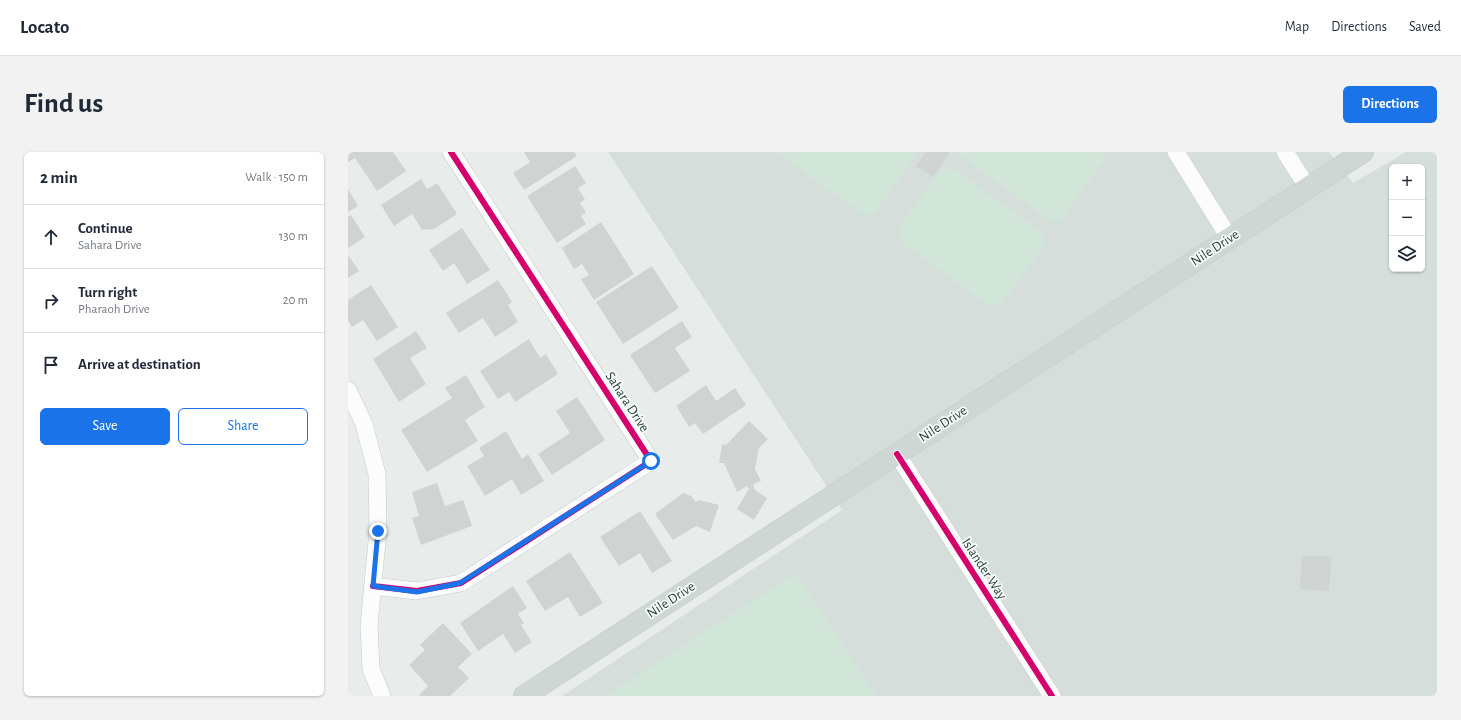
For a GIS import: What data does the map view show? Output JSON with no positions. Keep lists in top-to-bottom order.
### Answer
{
  "streets": {
    "main road": ["Nile Drive"],
    "street": ["Sahara Drive", "Islander Way"]
  },
  "crossings": [
    ["Nile Drive", "Islander Way"]
  ],
  "page": {
    "header": "Locato",
    "nav": ["Map", "Directions", "Saved"],
    "buttons": [
      "Directions",
      ["Save", "Share"]
    ],
    "title": "Find us",
    "heading": ["2 min", "Walk · 150 m"],
    "map_buttons": ["+", "−"],
    "list": [
      ["Continue", "Sahara Drive", "130 m"],
      ["Turn right", "Pharaoh Drive", "20 m"],
      "Arrive at destination"
    ]
  }
}
